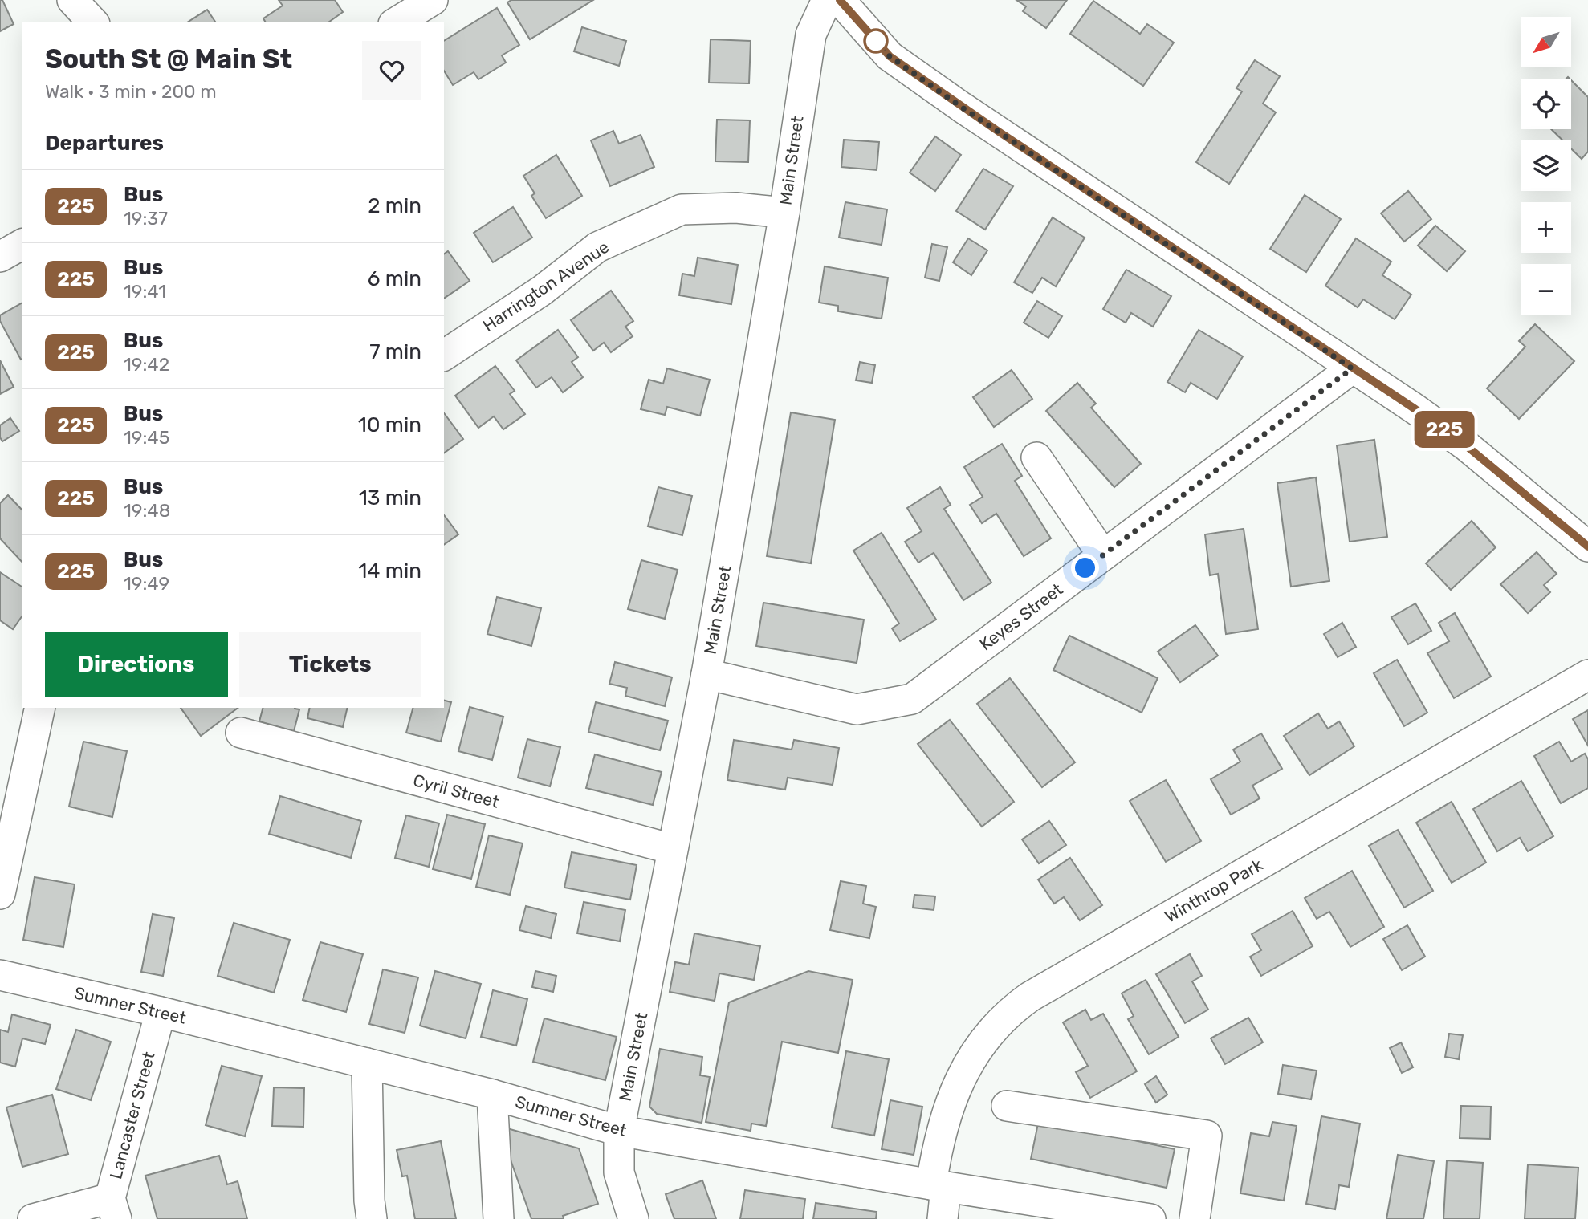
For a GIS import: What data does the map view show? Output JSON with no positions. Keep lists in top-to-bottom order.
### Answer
{
  "streets": {
    "street": [
      "Main Street",
      "Harrington Avenue",
      "Keyes Street",
      "Cyril Street",
      "Winthrop Park",
      "Sumner Street",
      "Lancaster Street"
    ]
  },
  "crossings": [
    ["Main Street", "Harrington Avenue"],
    ["Main Street", "Keyes Street"],
    ["Main Street", "Cyril Street"],
    ["Main Street", "Sumner Street"],
    ["Winthrop Park", "Sumner Street"],
    ["Sumner Street", "Lancaster Street"]
  ],
  "lines": ["bus line 225"],
  "north": "bottom left",
  "page": {
    "on_map": "225",
    "map_buttons": ["+", "−"],
    "heading": [
      ["South St @ Main St", "Walk · 3 min · 200 m"],
      "Departures"
    ],
    "list": [
      {
        "mark": "225",
        "name": "Bus",
        "note": "19:37",
        "value": "2 min"
      },
      {
        "mark": "225",
        "name": "Bus",
        "note": "19:41",
        "value": "6 min"
      },
      {
        "mark": "225",
        "name": "Bus",
        "note": "19:42",
        "value": "7 min"
      },
      {
        "mark": "225",
        "name": "Bus",
        "note": "19:45",
        "value": "10 min"
      },
      {
        "mark": "225",
        "name": "Bus",
        "note": "19:48",
        "value": "13 min"
      },
      {
        "mark": "225",
        "name": "Bus",
        "note": "19:49",
        "value": "14 min"
      }
    ],
    "buttons": ["Directions", "Tickets"]
  }
}
